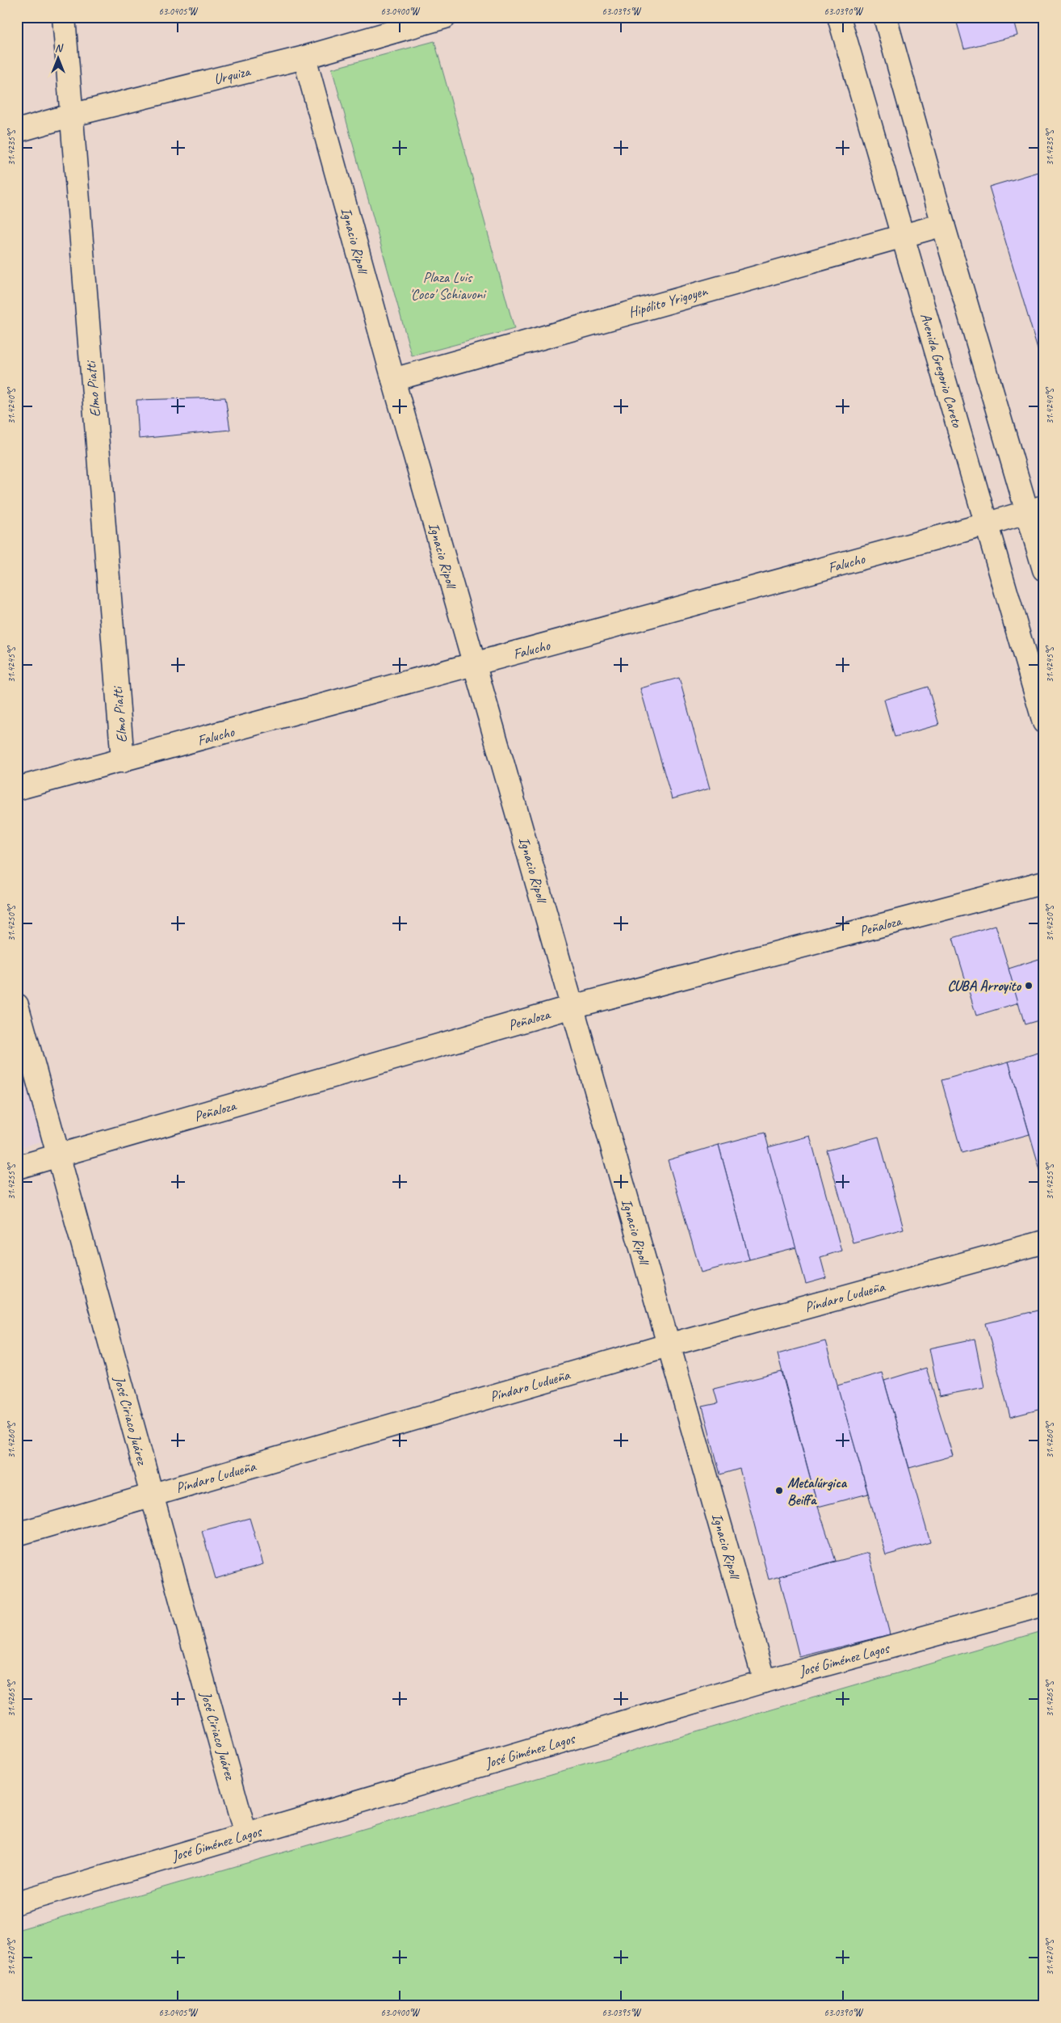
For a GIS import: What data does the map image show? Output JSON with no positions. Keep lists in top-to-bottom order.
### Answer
{
  "streets": {
    "street": [
      "Urquiza",
      "Ignacio Ripoll",
      "Hipólito Yrigoyen",
      "Avenida Gregorio Careto",
      "Elmo Piatti",
      "Falucho",
      "Peñaloza",
      "Píndaro Ludueña",
      "José Ciriaco Juárez",
      "José Giménez Lagos"
    ]
  },
  "crossings": [
    ["Urquiza", "Ignacio Ripoll"],
    ["Urquiza", "Elmo Piatti"],
    ["Ignacio Ripoll", "Hipólito Yrigoyen"],
    ["Ignacio Ripoll", "Falucho"],
    ["Ignacio Ripoll", "Peñaloza"],
    ["Ignacio Ripoll", "Píndaro Ludueña"],
    ["Ignacio Ripoll", "José Giménez Lagos"],
    ["Hipólito Yrigoyen", "Avenida Gregorio Careto"],
    ["Avenida Gregorio Careto", "Falucho"],
    ["Elmo Piatti", "Falucho"],
    ["Peñaloza", "José Ciriaco Juárez"],
    ["Píndaro Ludueña", "José Ciriaco Juárez"],
    ["José Ciriaco Juárez", "José Giménez Lagos"]
  ],
  "parks": ["Plaza Luis 'Coco' Schiavoni"],
  "places": ["CUBA Arroyito", "Metalúrgica Beiffa"],
  "north": "top",
  "coordinates": [
    "63.0405°W",
    "63.0400°W",
    "63.0395°W",
    "63.0390°W",
    "31.4235°S",
    "31.4240°S",
    "31.4245°S",
    "31.4250°S",
    "31.4255°S",
    "31.4260°S",
    "31.4265°S",
    "31.4270°S"
  ]
}
